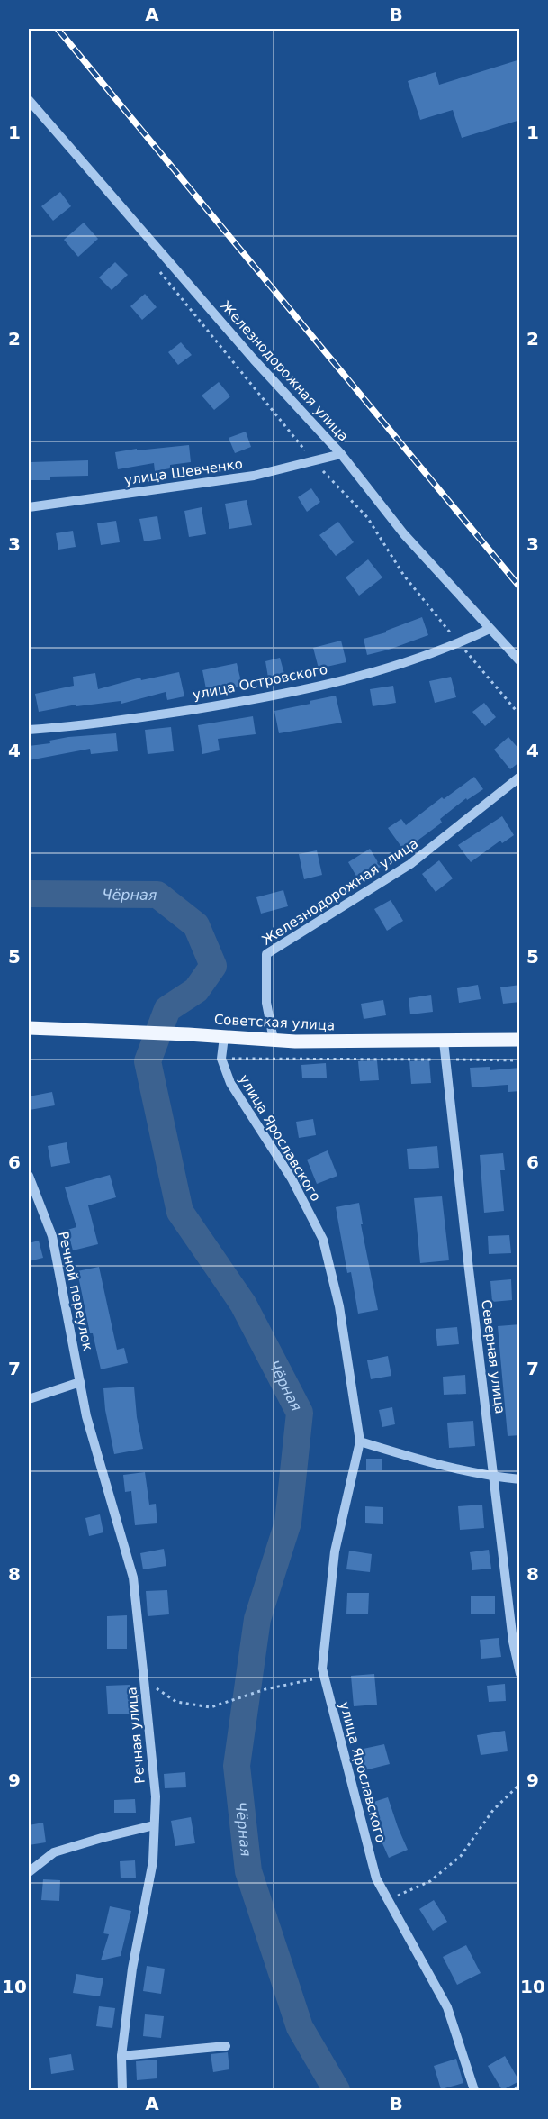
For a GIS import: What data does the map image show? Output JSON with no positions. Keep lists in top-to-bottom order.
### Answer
{
  "streets": {
    "main road": ["Советская улица"],
    "street": [
      "Железнодорожная улица",
      "улица Шевченко",
      "улица Островского",
      "улица Ярославского",
      "Речной переулок",
      "Северная улица",
      "Речная улица"
    ]
  },
  "crossings": [
    ["Железнодорожная улица", "улица Шевченко"],
    ["Железнодорожная улица", "улица Островского"],
    ["Железнодорожная улица", "Советская улица"],
    ["Советская улица", "улица Ярославского"],
    ["Советская улица", "Северная улица"],
    ["Речной переулок", "Речная улица"]
  ],
  "water": ["Чёрная"],
  "grid": {
    "columns": ["A", "B"],
    "rows": [
      "1",
      "2",
      "3",
      "4",
      "5",
      "6",
      "7",
      "8",
      "9",
      "10"
    ]
  }
}
